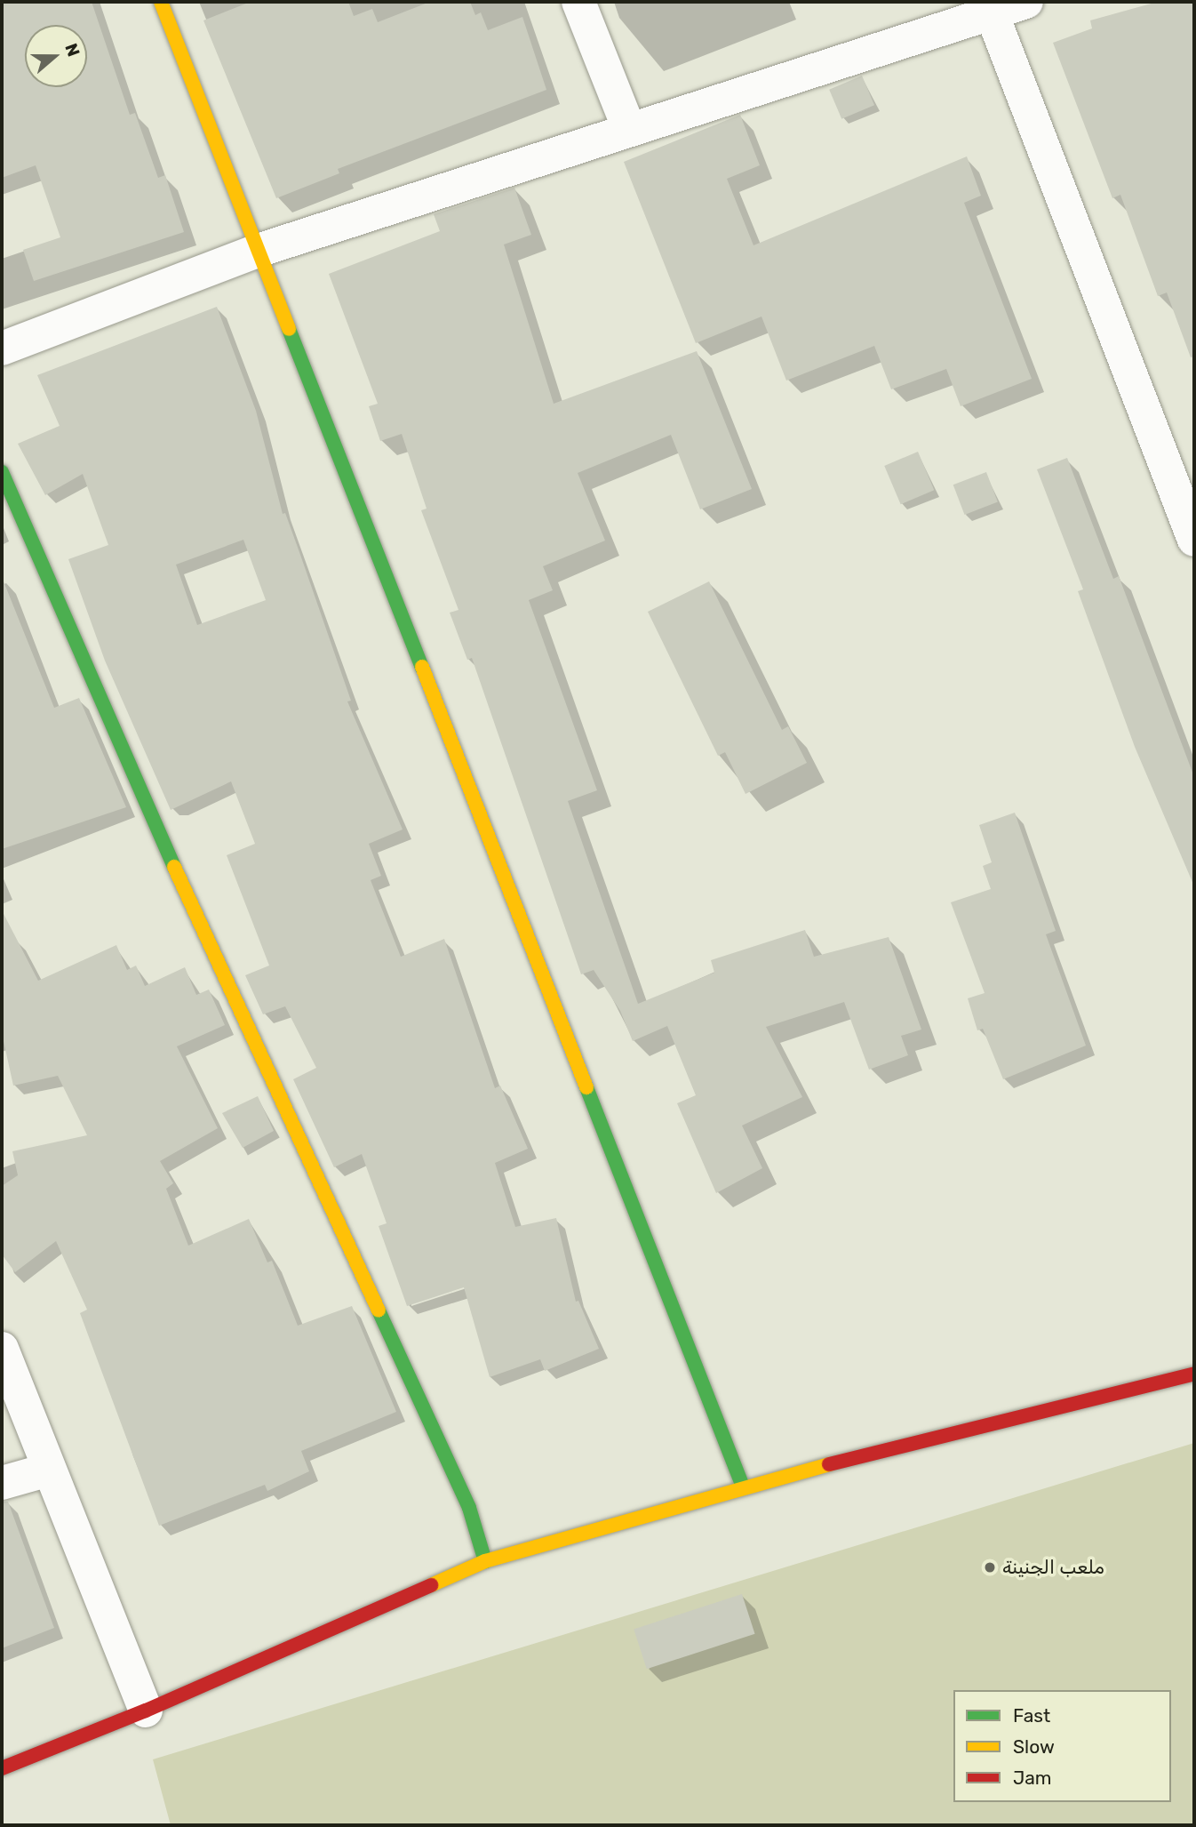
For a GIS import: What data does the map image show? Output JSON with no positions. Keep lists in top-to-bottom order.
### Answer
{
  "places": ["ملعب الجنينة"],
  "legend": ["Fast", "Slow", "Jam"],
  "north": "right"
}
